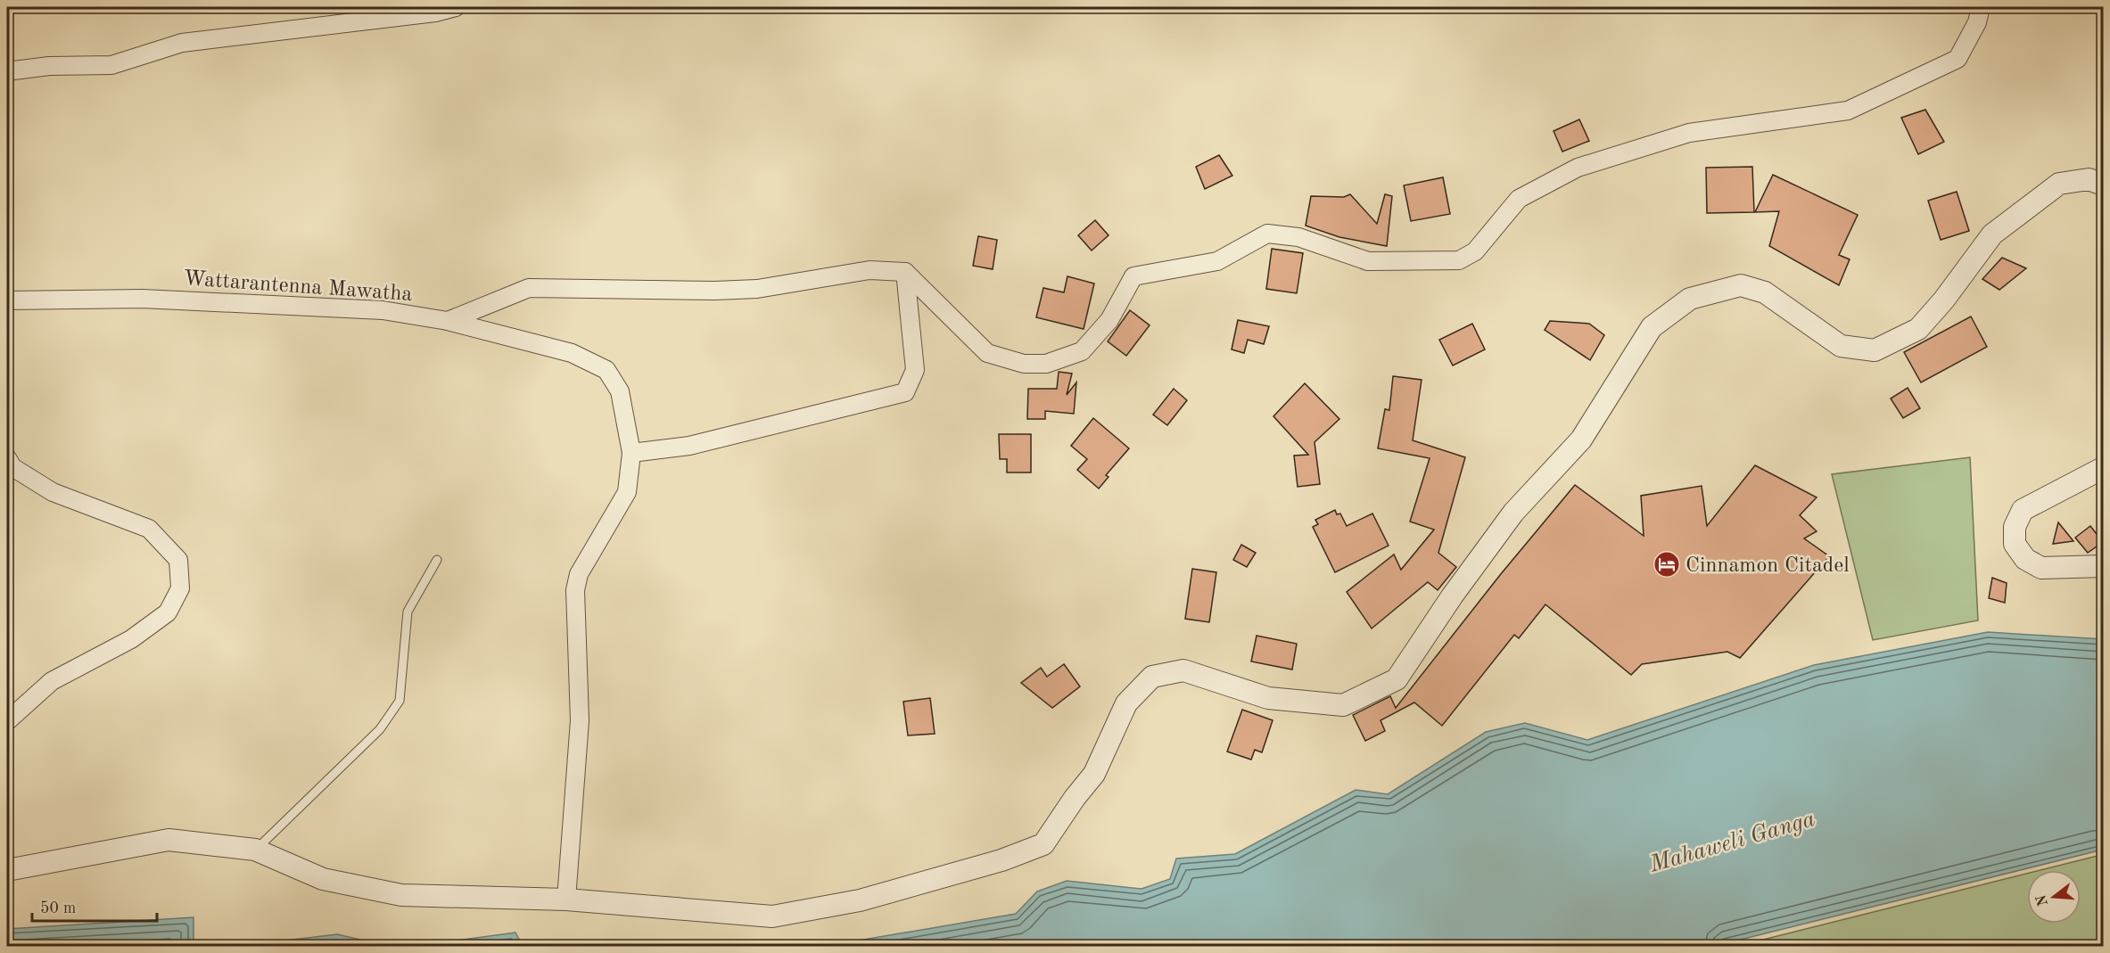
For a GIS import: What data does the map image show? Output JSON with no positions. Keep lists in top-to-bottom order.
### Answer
{
  "streets": {
    "street": ["Wattarantenna Mawatha"]
  },
  "water": ["Mahaweli Ganga"],
  "places": {
    "hotel": ["Cinnamon Citadel"]
  },
  "scale_bar": "50 m",
  "north": "left"
}
